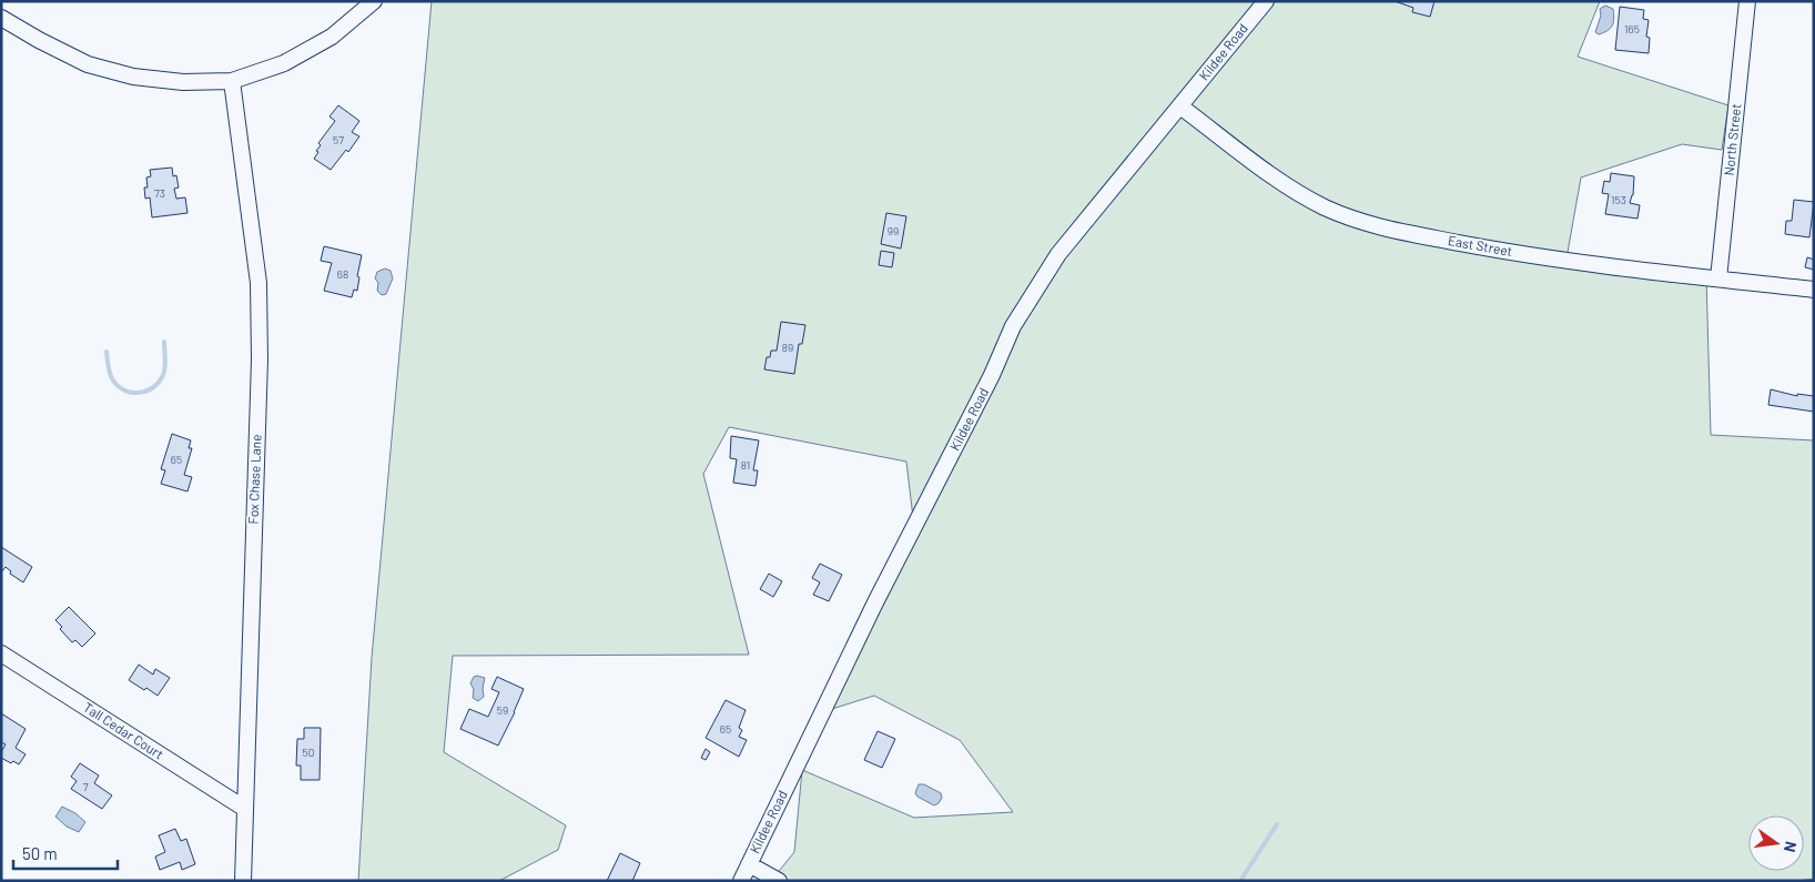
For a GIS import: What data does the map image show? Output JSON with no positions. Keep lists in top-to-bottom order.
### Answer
{
  "streets": {
    "street": [
      "Kildee Road",
      "North Street",
      "East Street",
      "Fox Chase Lane",
      "Tall Cedar Court"
    ]
  },
  "crossings": [
    ["Kildee Road", "East Street"],
    ["North Street", "East Street"],
    ["Fox Chase Lane", "Tall Cedar Court"]
  ],
  "house_numbers": [
    "165",
    "57",
    "73",
    "153",
    "99",
    "68",
    "89",
    "65",
    "81",
    "59",
    "65",
    "50",
    "7"
  ],
  "scale_bar": "50 m",
  "north": "right"
}
